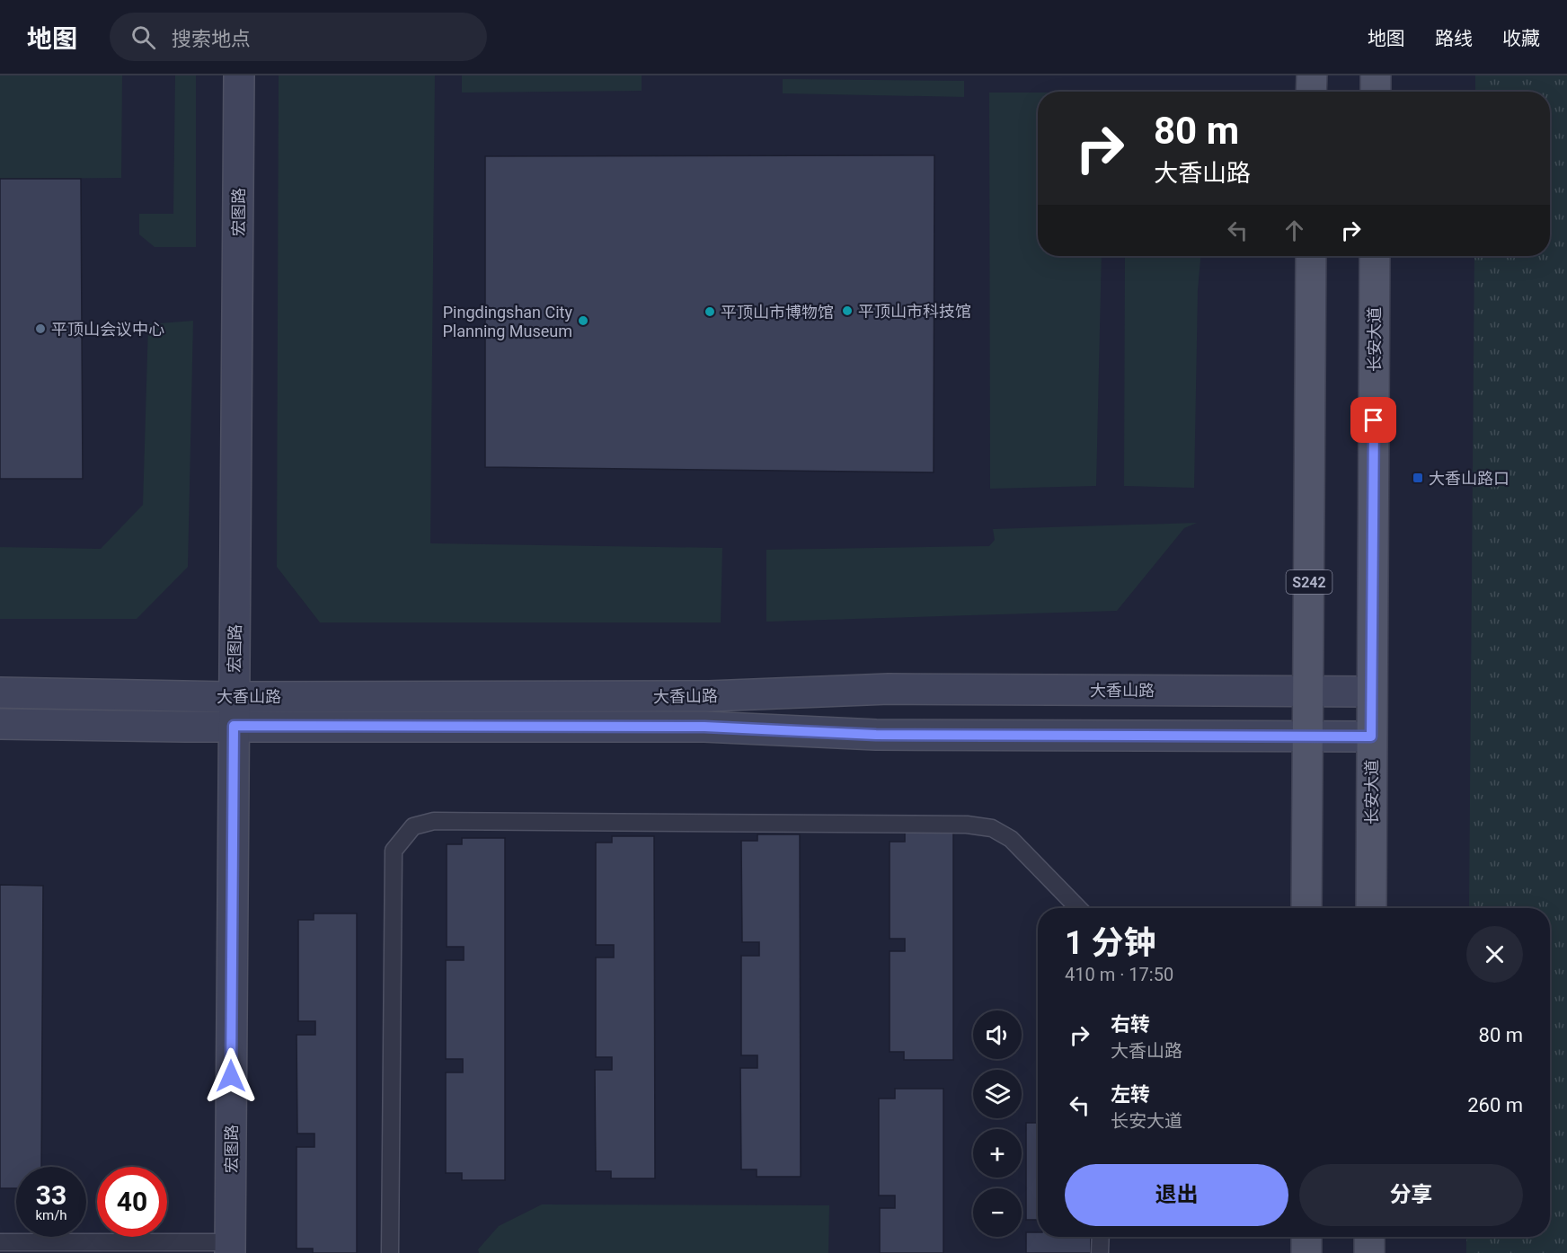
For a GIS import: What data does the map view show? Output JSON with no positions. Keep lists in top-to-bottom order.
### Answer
{
  "streets": {
    "main road": [
      "宏图路",
      "长安大道",
      "S242",
      "大香山路"
    ]
  },
  "crossings": [
    ["宏图路", "大香山路"],
    ["长安大道", "大香山路"],
    ["S242", "大香山路"]
  ],
  "places": {
    "other": [
      "平顶山市科技馆",
      "平顶山市博物馆",
      "Pingdingshan City Planning Museum",
      "平顶山会议中心"
    ],
    "transit": ["大香山路口"]
  },
  "page": {
    "header": "地图",
    "search": "搜索地点",
    "nav": ["地图", "路线", "收藏"],
    "turn": ["80 m", "大香山路"],
    "heading": ["1 分钟", "410 m · 17:50"],
    "list": [
      {
        "name": "右转",
        "note": "大香山路",
        "value": "80 m"
      },
      {
        "name": "左转",
        "note": "长安大道",
        "value": "260 m"
      }
    ],
    "map_buttons": ["+", "−"],
    "buttons": ["退出", "分享"],
    "speed": "33 km/h",
    "limit": "40"
  }
}
